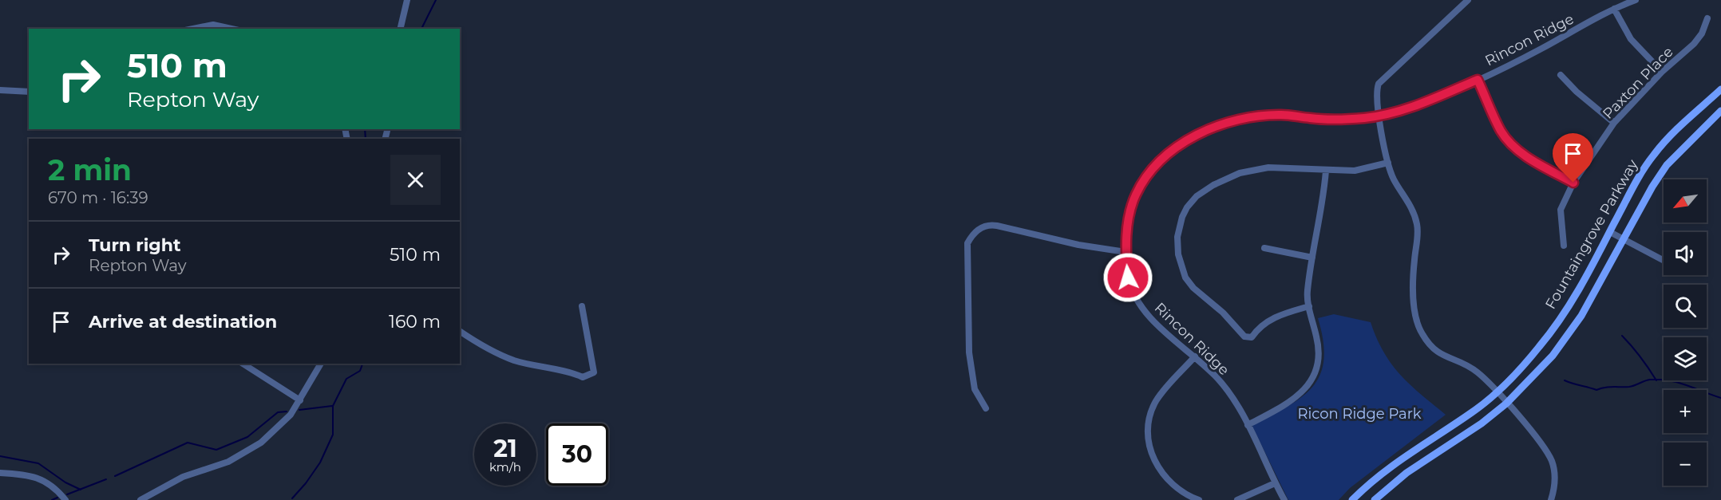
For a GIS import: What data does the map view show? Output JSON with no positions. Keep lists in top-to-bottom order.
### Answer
{
  "streets": {
    "main road": ["Fountaingrove Parkway"],
    "street": ["Rincon Ridge", "Paxton Place"]
  },
  "parks": ["Ricon Ridge Park"],
  "north": "bottom left",
  "page": {
    "turn": ["510 m", "Repton Way"],
    "heading": ["2 min", "670 m · 16:39"],
    "map_buttons": ["+", "−"],
    "list": [
      {
        "name": "Turn right",
        "note": "Repton Way",
        "value": "510 m"
      },
      {
        "name": "Arrive at destination",
        "value": "160 m"
      }
    ],
    "speed": "21 km/h",
    "limit": "30"
  }
}
